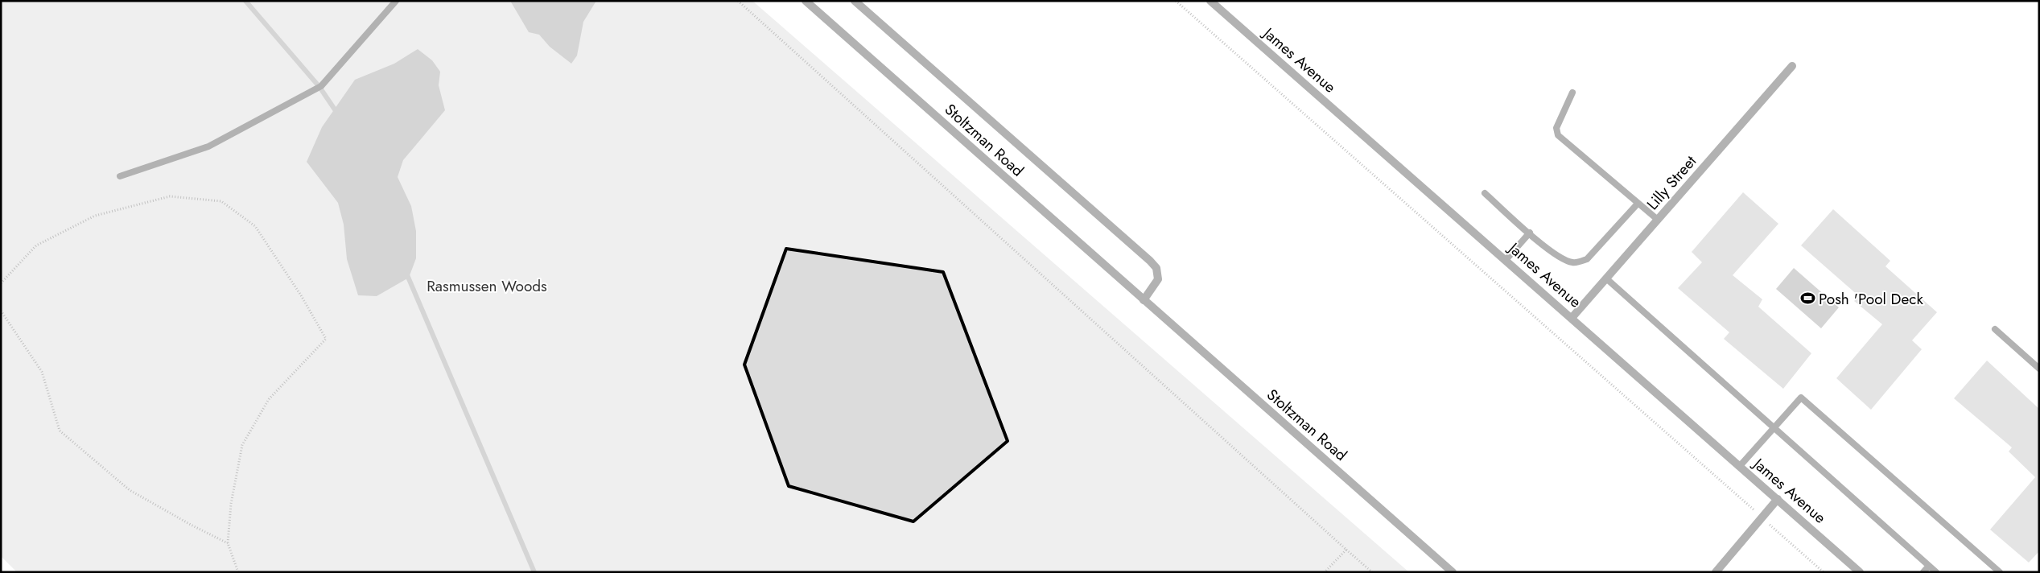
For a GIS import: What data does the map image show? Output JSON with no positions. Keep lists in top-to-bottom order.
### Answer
{
  "streets": {
    "street": ["James Avenue", "Stoltzman Road", "Lilly Street"]
  },
  "crossings": [
    ["James Avenue", "Lilly Street"]
  ],
  "parks": ["Rasmussen Woods"],
  "places": {
    "sports": ["Posh 'Pool Deck"]
  }
}
